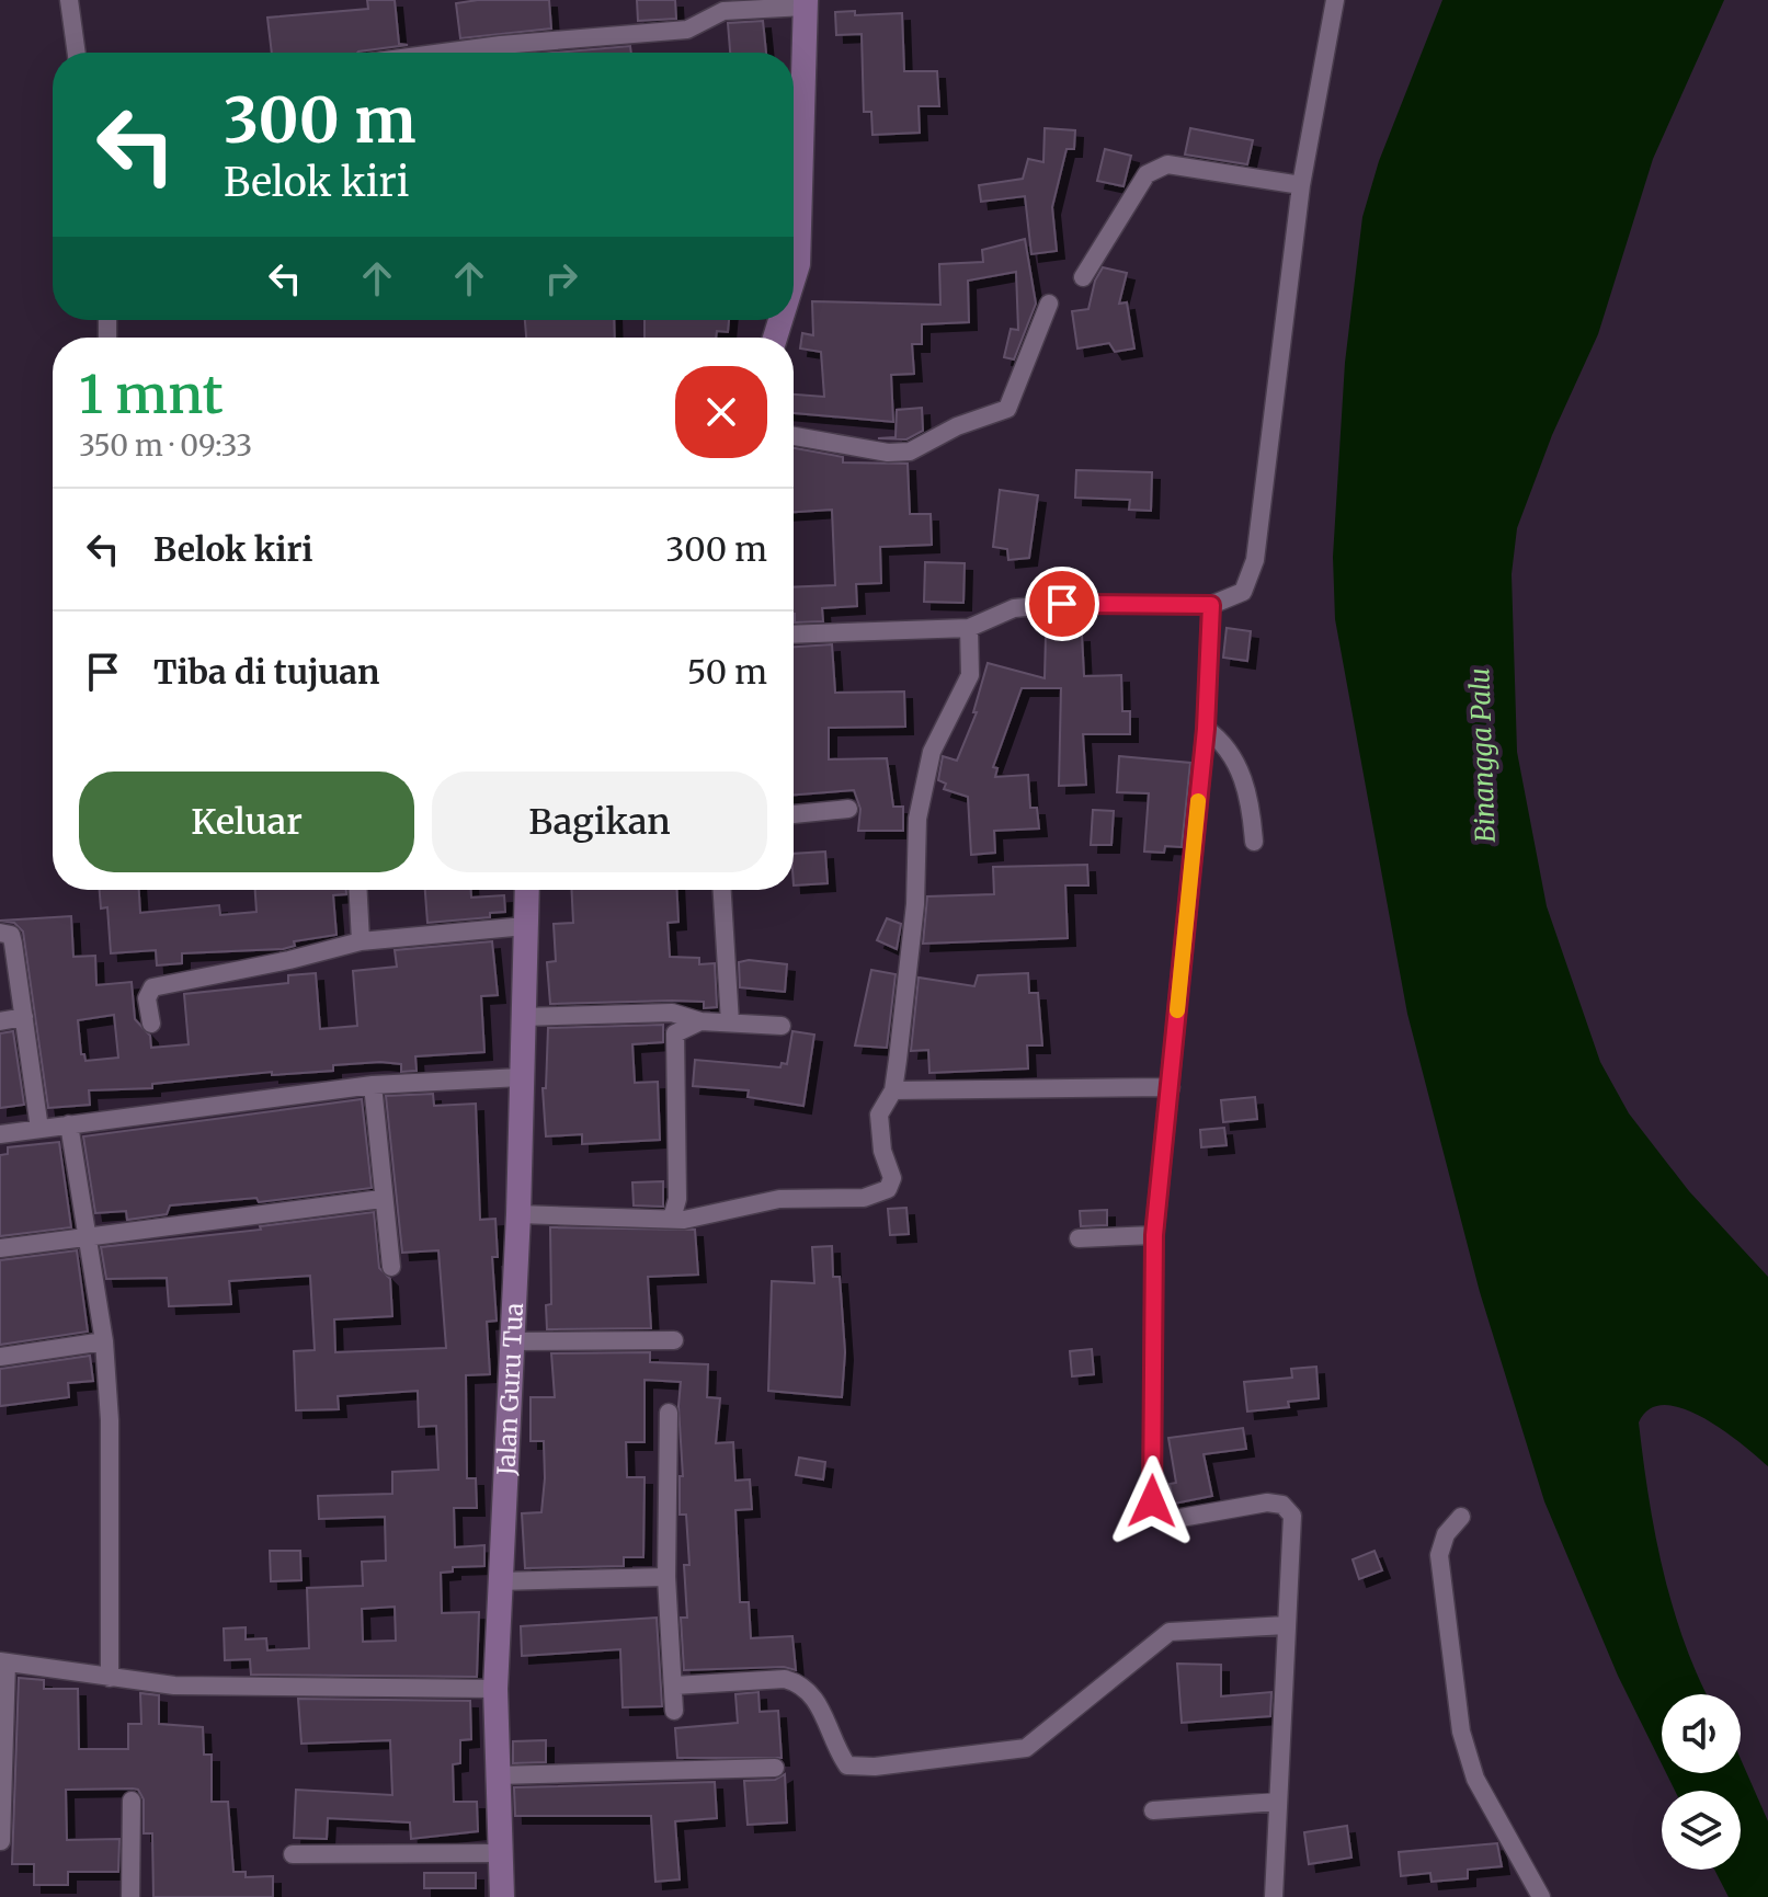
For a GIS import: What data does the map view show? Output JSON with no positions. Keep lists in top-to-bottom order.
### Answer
{
  "streets": {
    "main road": ["Jalan Guru Tua"]
  },
  "water": ["Binangga Palu"],
  "page": {
    "turn": ["300 m", "Belok kiri"],
    "heading": ["1 mnt", "350 m · 09:33"],
    "list": [
      {
        "name": "Belok kiri",
        "value": "300 m"
      },
      {
        "name": "Tiba di tujuan",
        "value": "50 m"
      }
    ],
    "buttons": ["Keluar", "Bagikan"]
  }
}
